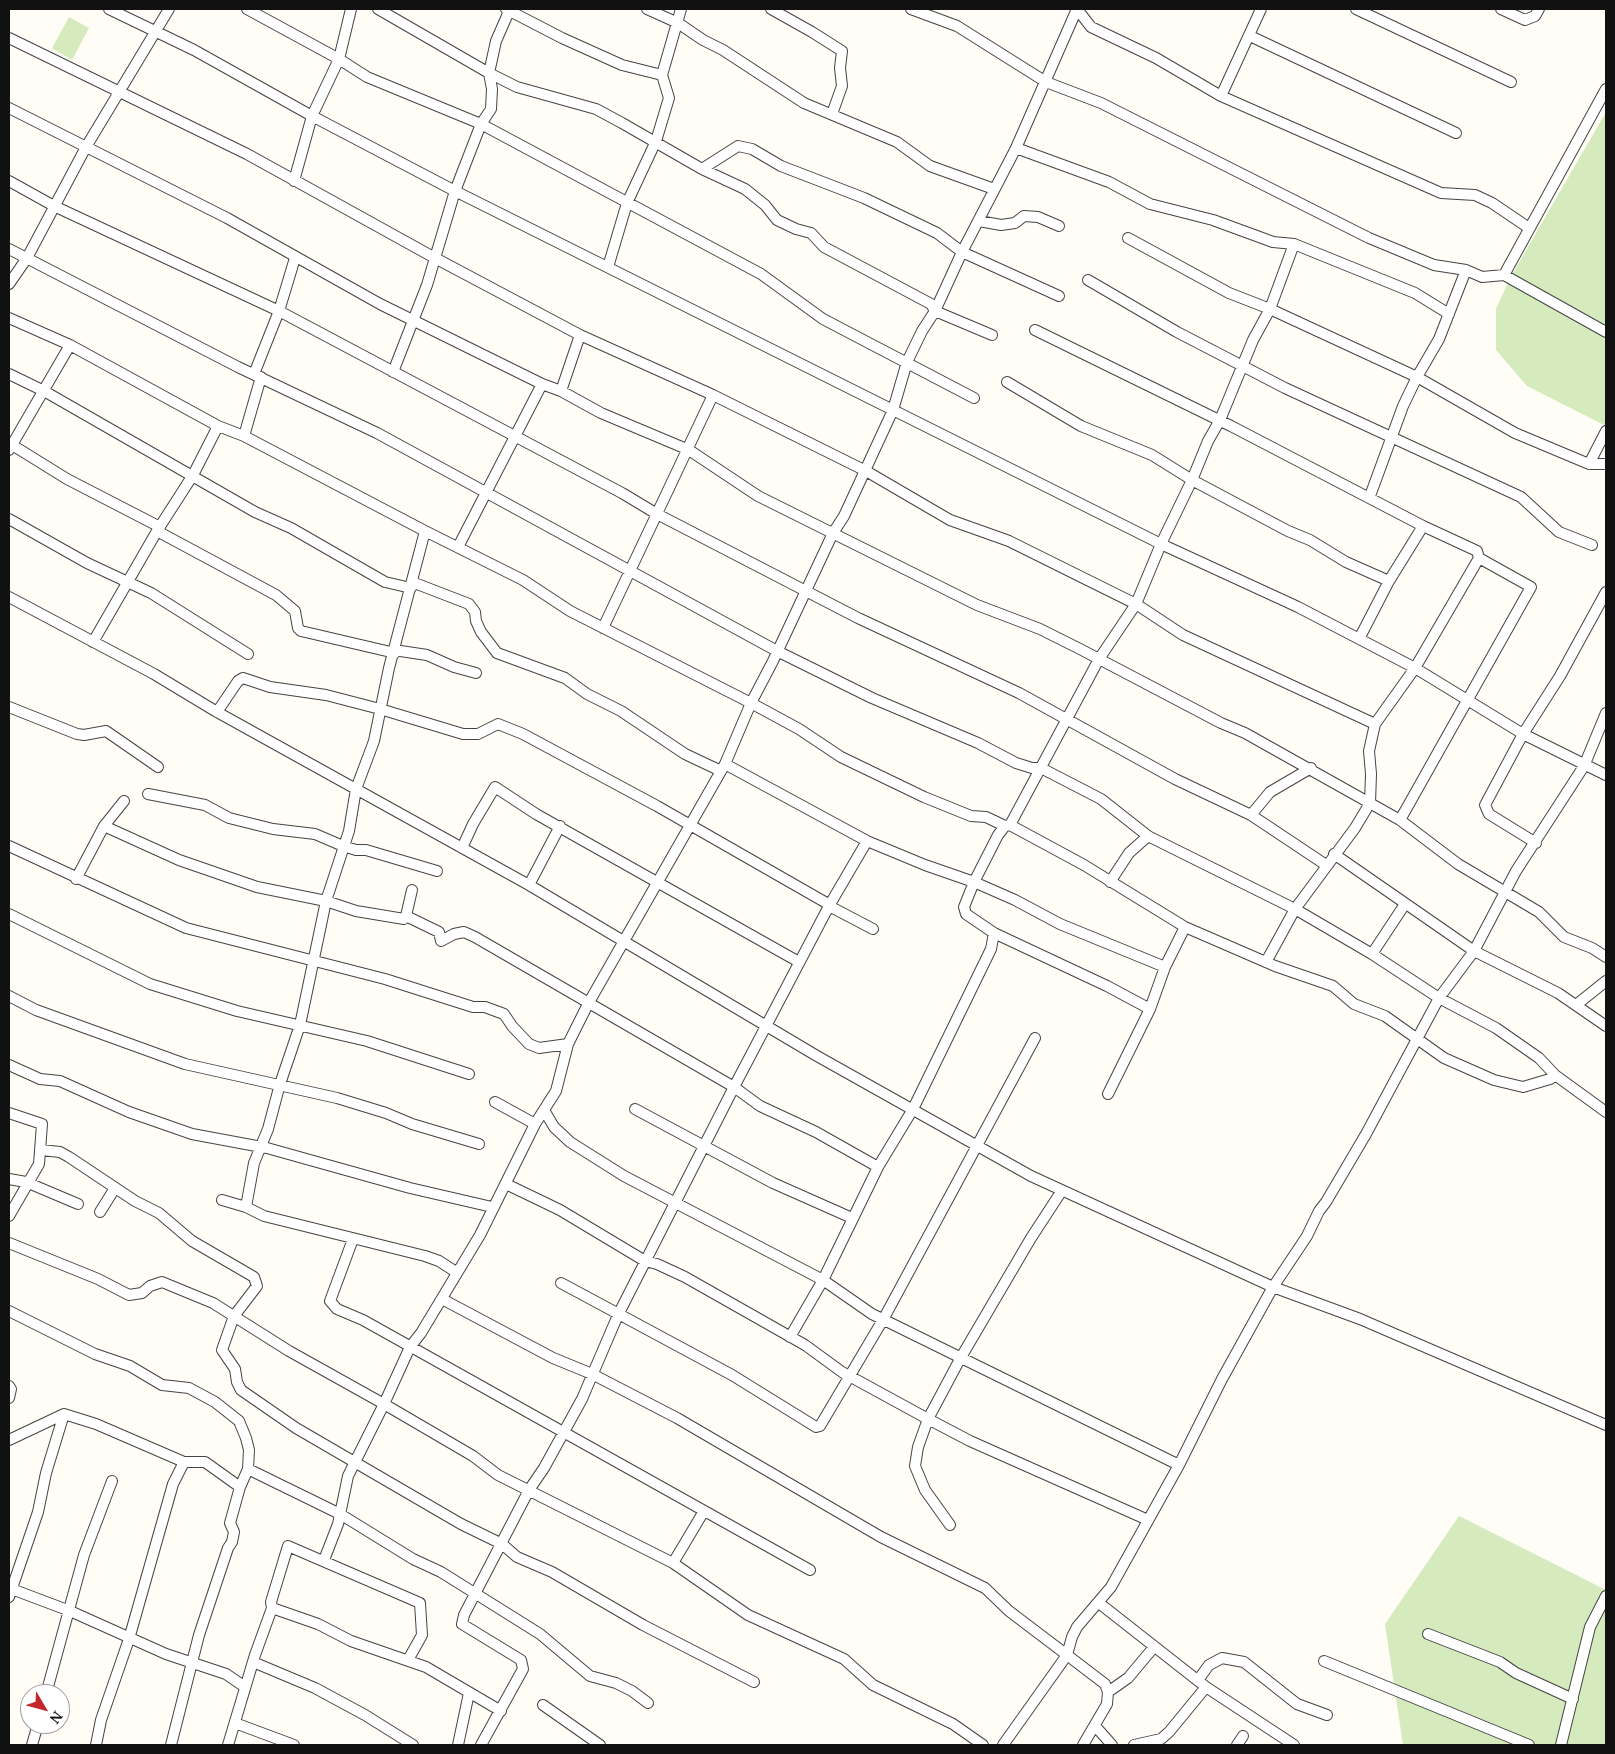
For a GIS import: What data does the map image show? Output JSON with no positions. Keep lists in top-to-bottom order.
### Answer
{
  "north": "bottom right"
}
